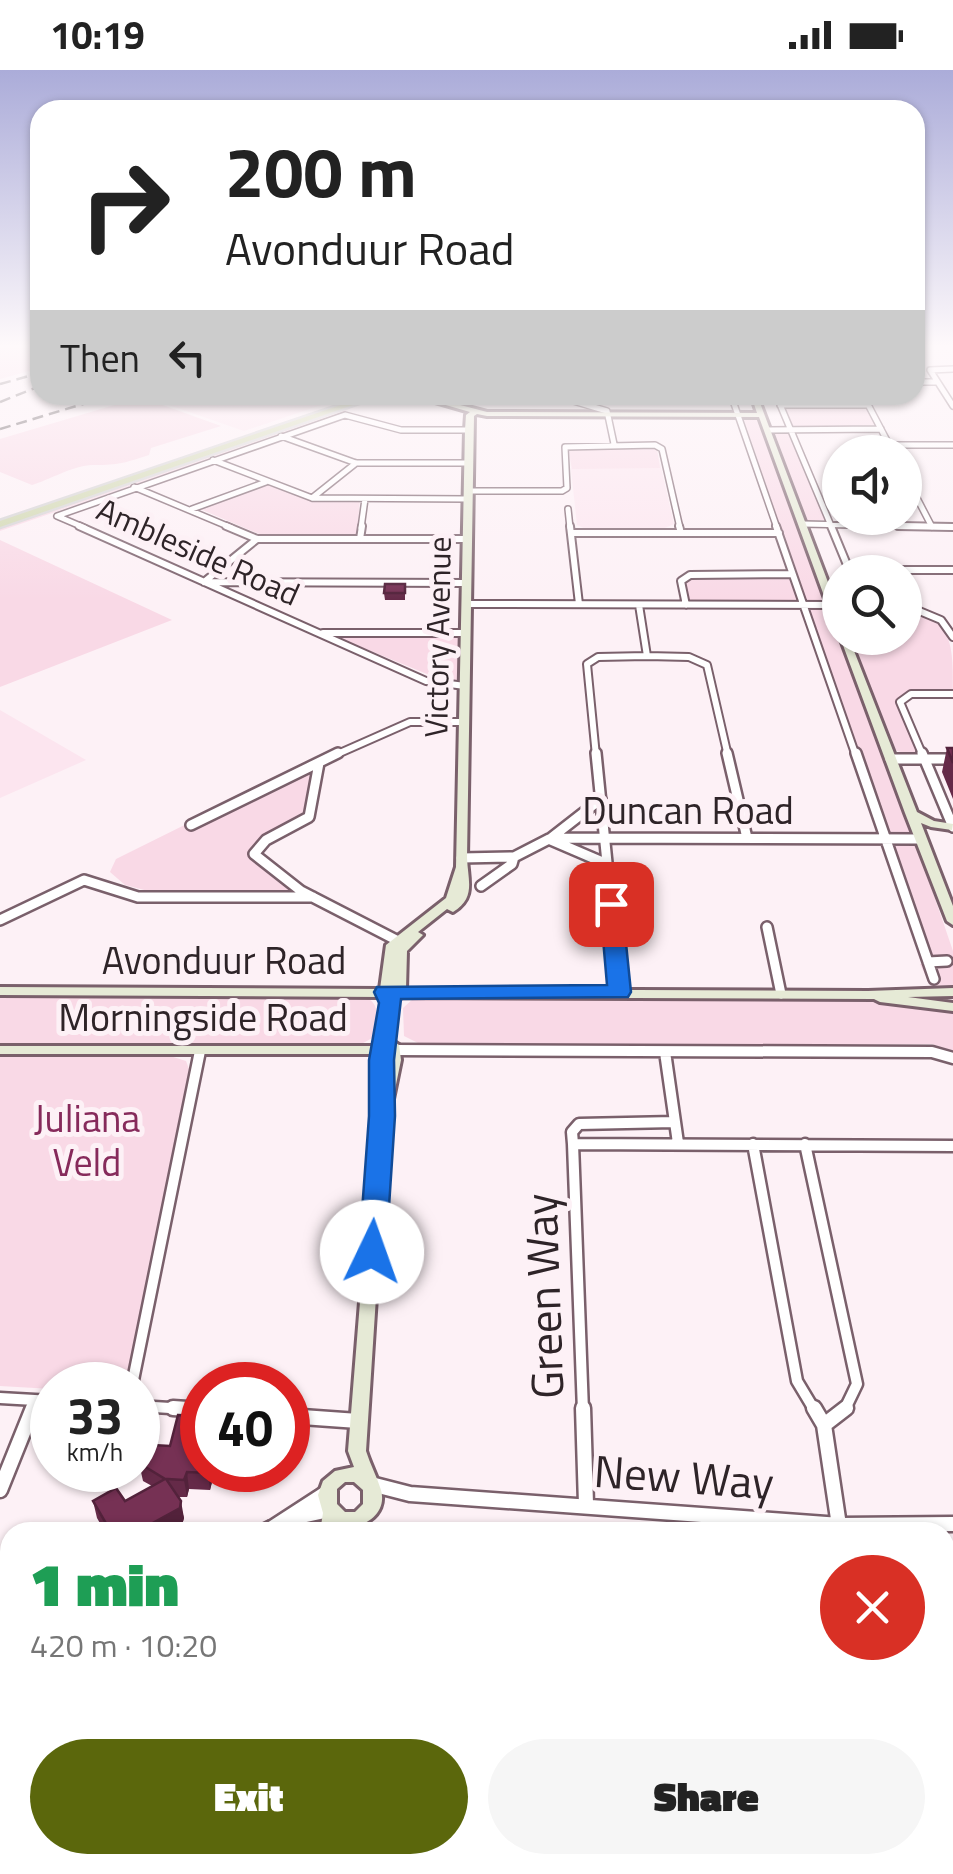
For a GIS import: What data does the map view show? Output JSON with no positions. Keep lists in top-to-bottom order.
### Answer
{
  "streets": {
    "street": [
      "Ambleside Road",
      "Victory Avenue",
      "Duncan Road",
      "Avonduur Road",
      "Morningside Road",
      "Green Way",
      "New Way"
    ]
  },
  "crossings": [
    ["Ambleside Road", "Victory Avenue"],
    ["Victory Avenue", "Duncan Road"],
    ["Green Way", "New Way"]
  ],
  "parks": ["Juliana Veld"],
  "page": {
    "status": "10:19",
    "turn": ["200 m", "Avonduur Road"],
    "then": "Then",
    "speed": "33 km/h",
    "limit": "40",
    "heading": ["1 min", "420 m · 10:20"],
    "buttons": ["Exit", "Share"]
  }
}
